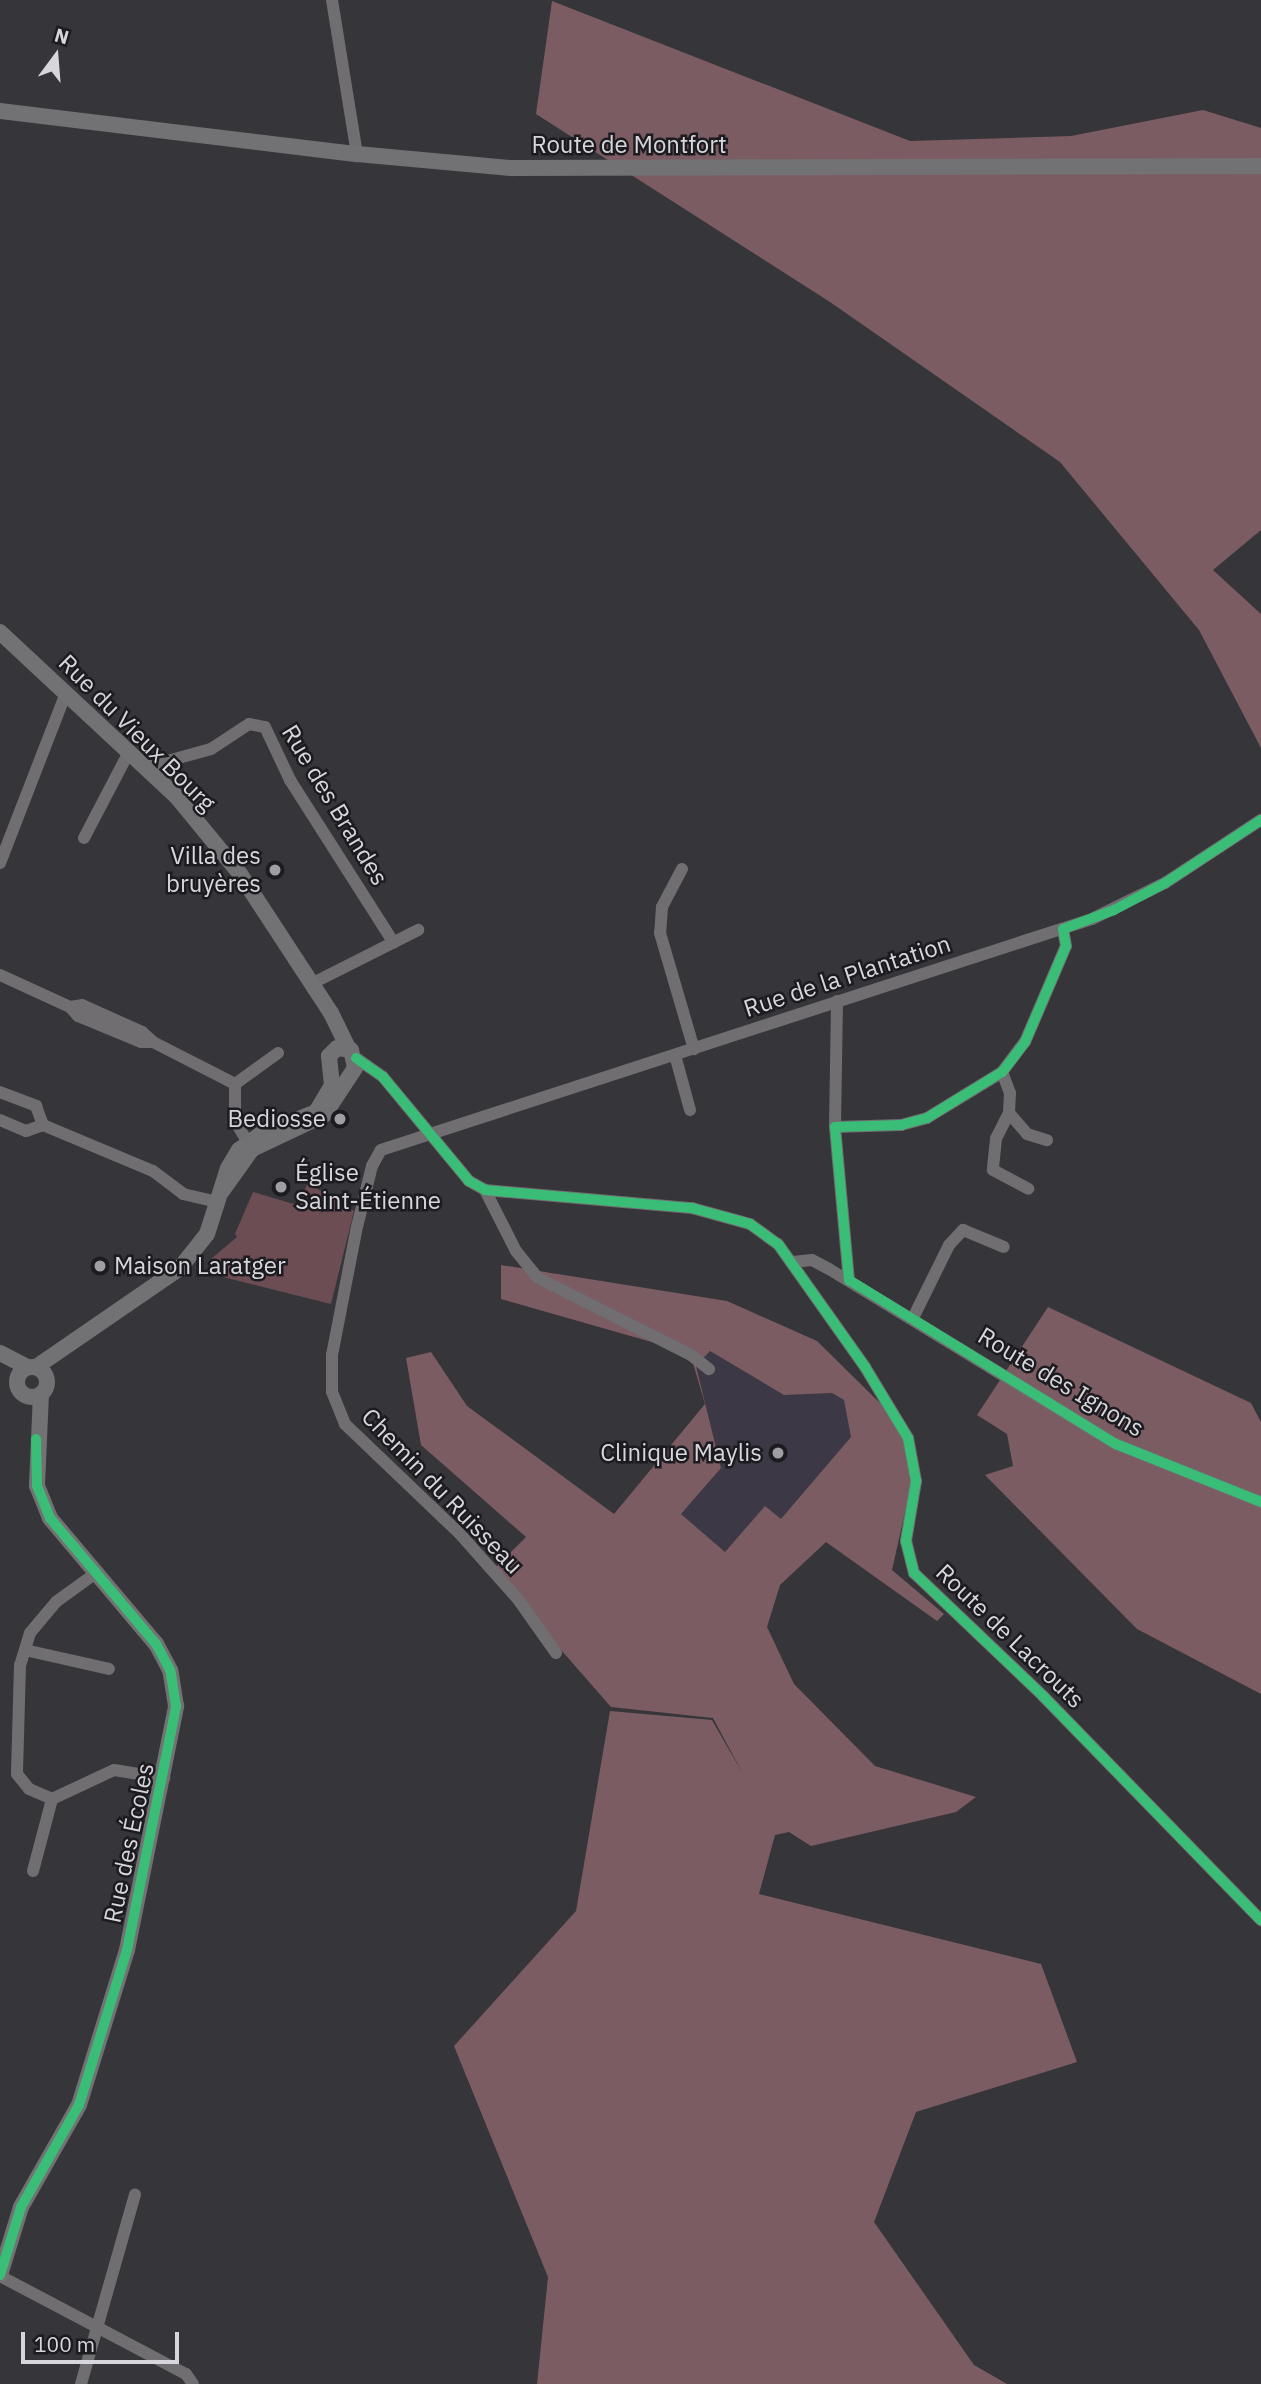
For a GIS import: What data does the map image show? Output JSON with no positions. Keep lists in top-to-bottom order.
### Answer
{
  "streets": {
    "street": [
      "Route de Montfort",
      "Rue du Vieux Bourg",
      "Rue des Brandes",
      "Rue de la Plantation",
      "Route des Ignons",
      "Chemin du Ruisseau",
      "Route de Lacrouts",
      "Rue des Écoles"
    ]
  },
  "crossings": [
    ["Rue du Vieux Bourg", "Rue des Brandes"],
    ["Rue de la Plantation", "Chemin du Ruisseau"],
    ["Route des Ignons", "Route de Lacrouts"]
  ],
  "places": [
    "Villa des bruyères",
    "Bediosse",
    "Église Saint-Étienne",
    "Maison Laratger",
    "Clinique Maylis"
  ],
  "scale_bar": "100 m",
  "north": "top"
}
